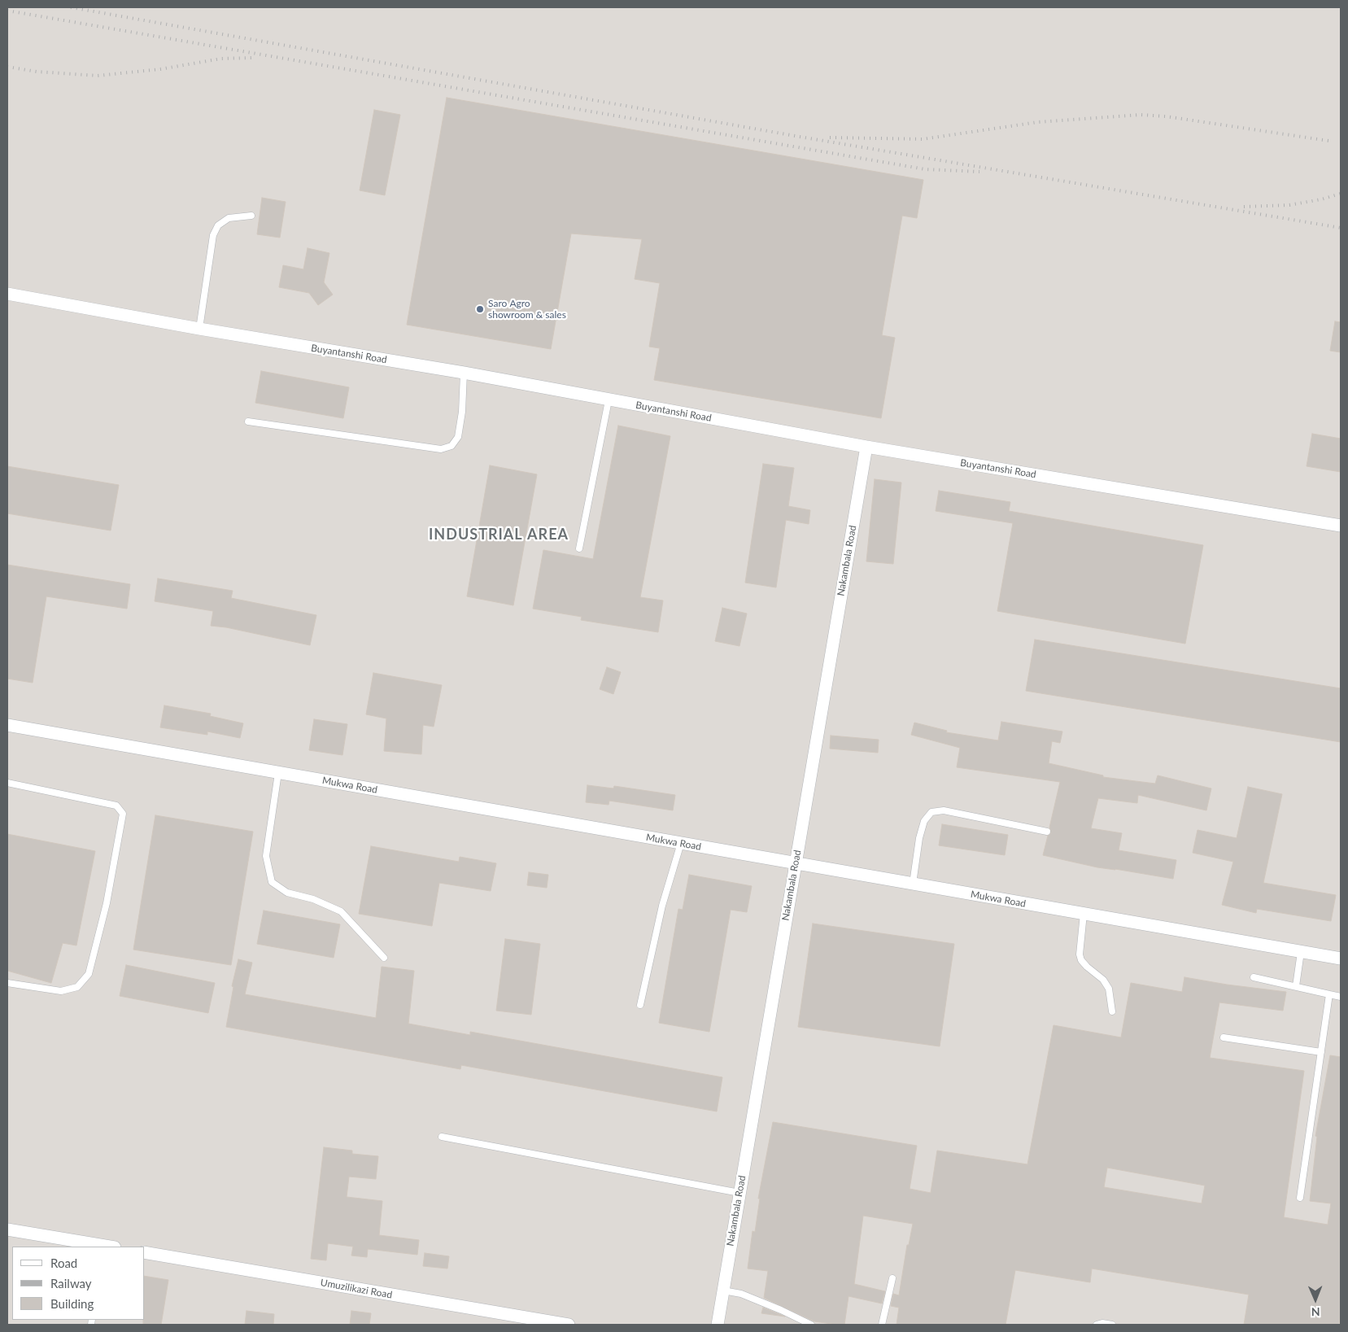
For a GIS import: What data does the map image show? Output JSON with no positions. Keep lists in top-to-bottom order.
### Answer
{
  "streets": {
    "street": [
      "Buyantanshi Road",
      "Nakambala Road",
      "Mukwa Road",
      "Umuzilikazi Road"
    ]
  },
  "crossings": [
    ["Buyantanshi Road", "Nakambala Road"],
    ["Nakambala Road", "Mukwa Road"]
  ],
  "districts": ["INDUSTRIAL AREA"],
  "places": ["Saro Agro showroom & sales"],
  "legend": ["Road", "Railway", "Building"],
  "north": "bottom"
}
